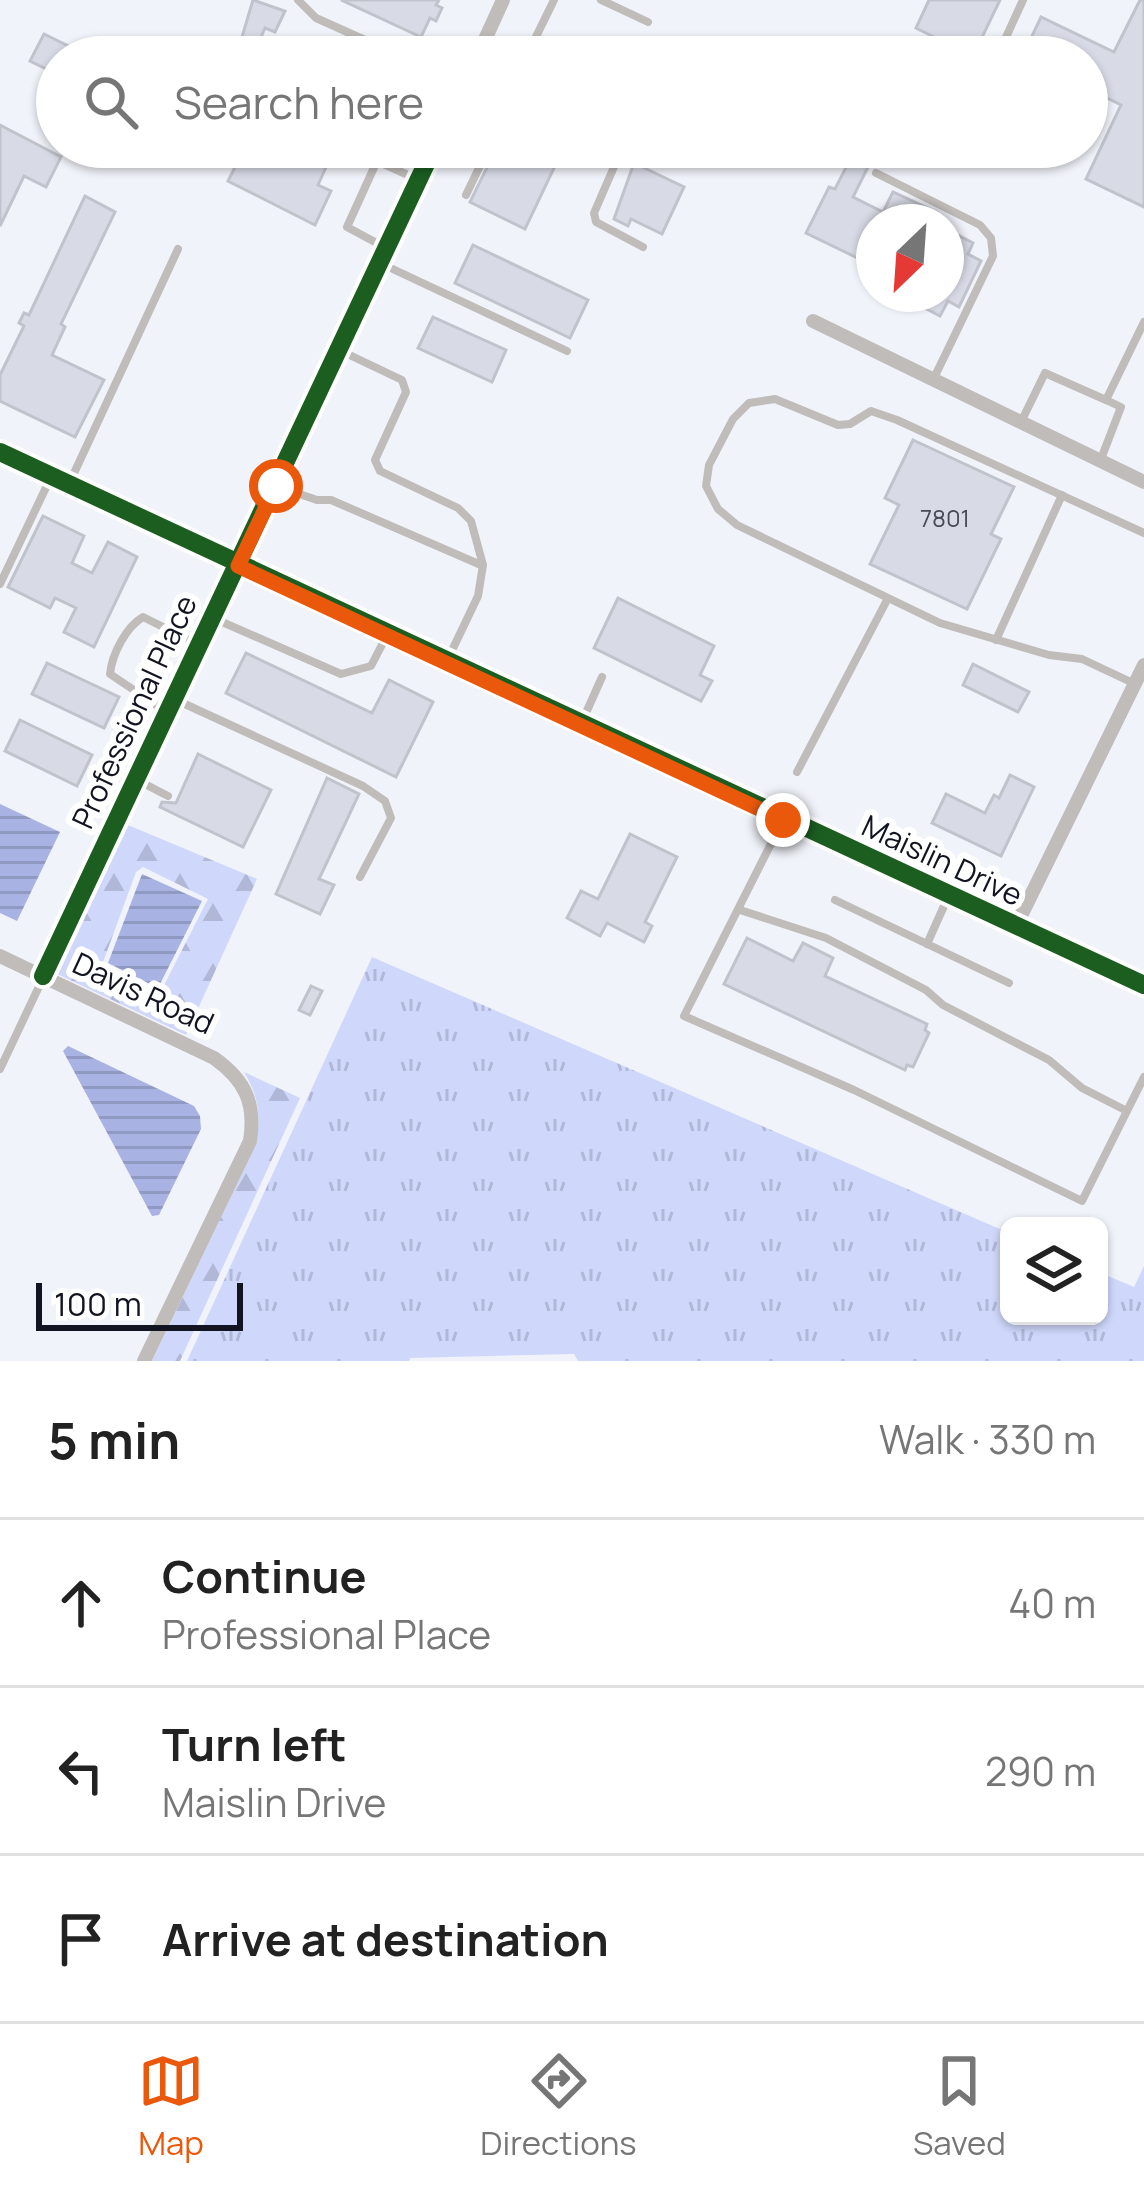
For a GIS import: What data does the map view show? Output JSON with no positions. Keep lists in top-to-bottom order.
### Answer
{
  "streets": {
    "street": ["Professional Place", "Maislin Drive", "Davis Road"]
  },
  "crossings": [
    ["Professional Place", "Maislin Drive"],
    ["Professional Place", "Davis Road"]
  ],
  "house_numbers": ["7801"],
  "scale_bar": "100 m",
  "north": "bottom left",
  "page": {
    "search": "Search here",
    "scale": "100 m",
    "heading": ["5 min", "Walk · 330 m"],
    "list": [
      ["Continue", "Professional Place", "40 m"],
      ["Turn left", "Maislin Drive", "290 m"],
      "Arrive at destination"
    ],
    "nav": ["Map", "Directions", "Saved"]
  }
}
